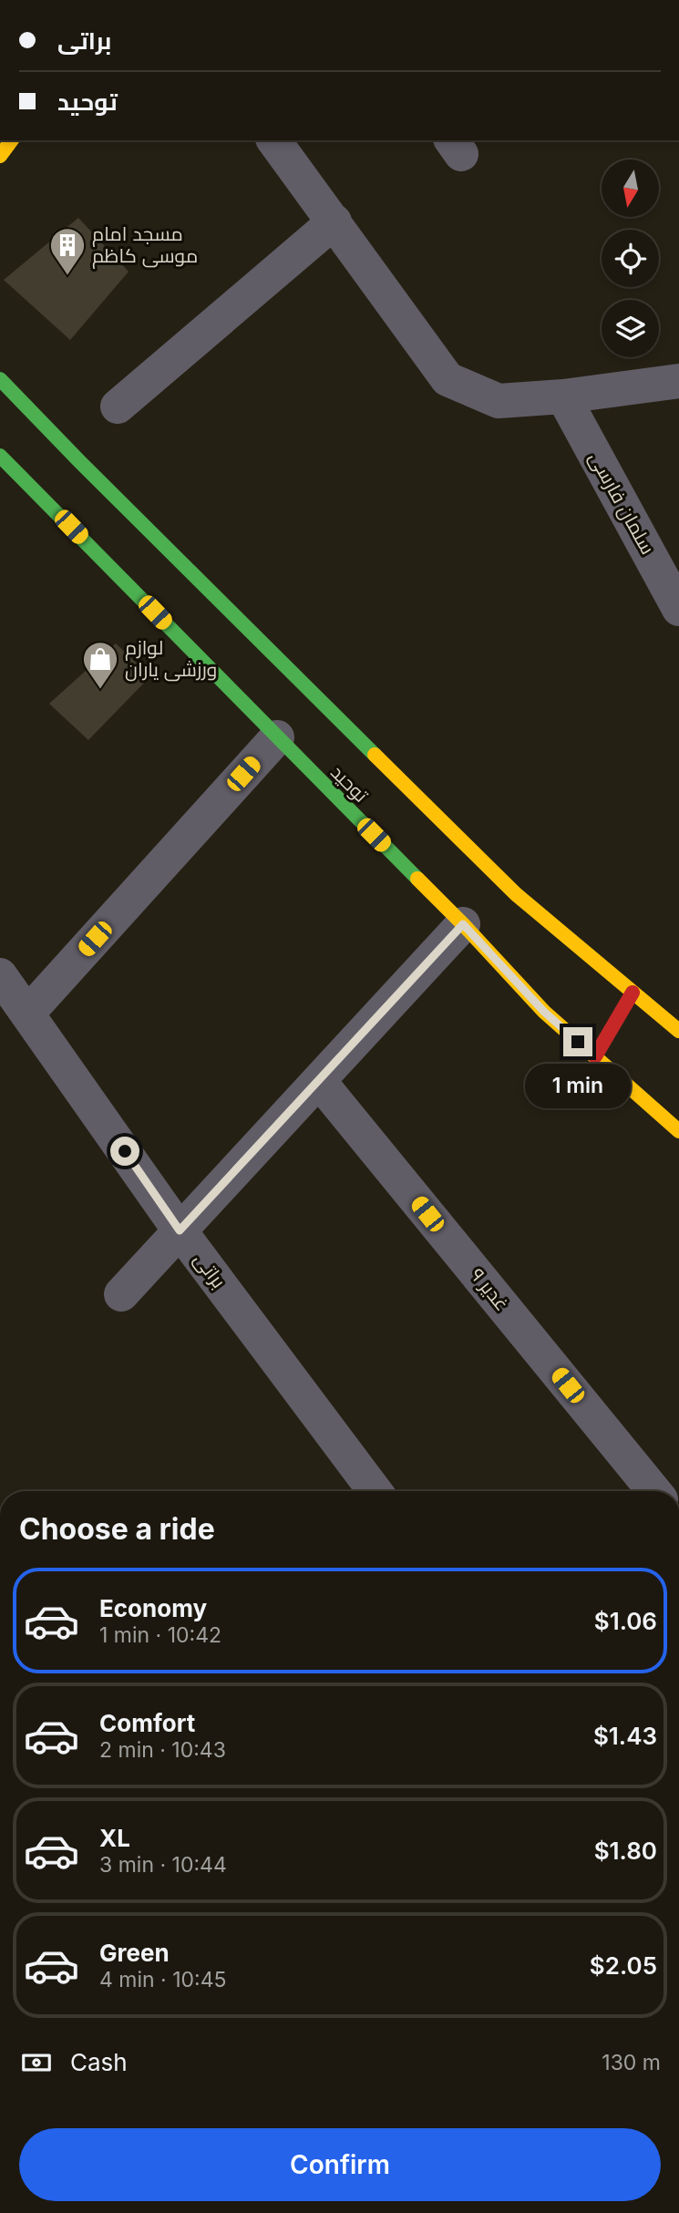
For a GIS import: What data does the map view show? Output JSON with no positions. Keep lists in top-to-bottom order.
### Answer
{
  "streets": {
    "main road": ["توحید"],
    "street": ["سلمان فارسی", "براتی", "غدیر ۹"]
  },
  "places": {
    "building": ["مسجد امام موسی کاظم"],
    "shop": ["لوازم ورزشی یاران"]
  },
  "north": "bottom",
  "page": {
    "banner": ["براتی", "توحید"],
    "bubble": "1 min",
    "heading": "Choose a ride",
    "list": [
      {
        "name": "Economy",
        "note": "1 min · 10:42",
        "value": "$1.06"
      },
      {
        "name": "Comfort",
        "note": "2 min · 10:43",
        "value": "$1.43"
      },
      {
        "name": "XL",
        "note": "3 min · 10:44",
        "value": "$1.80"
      },
      {
        "name": "Green",
        "note": "4 min · 10:45",
        "value": "$2.05"
      }
    ],
    "pay": ["Cash", "130 m"],
    "buttons": "Confirm"
  }
}
